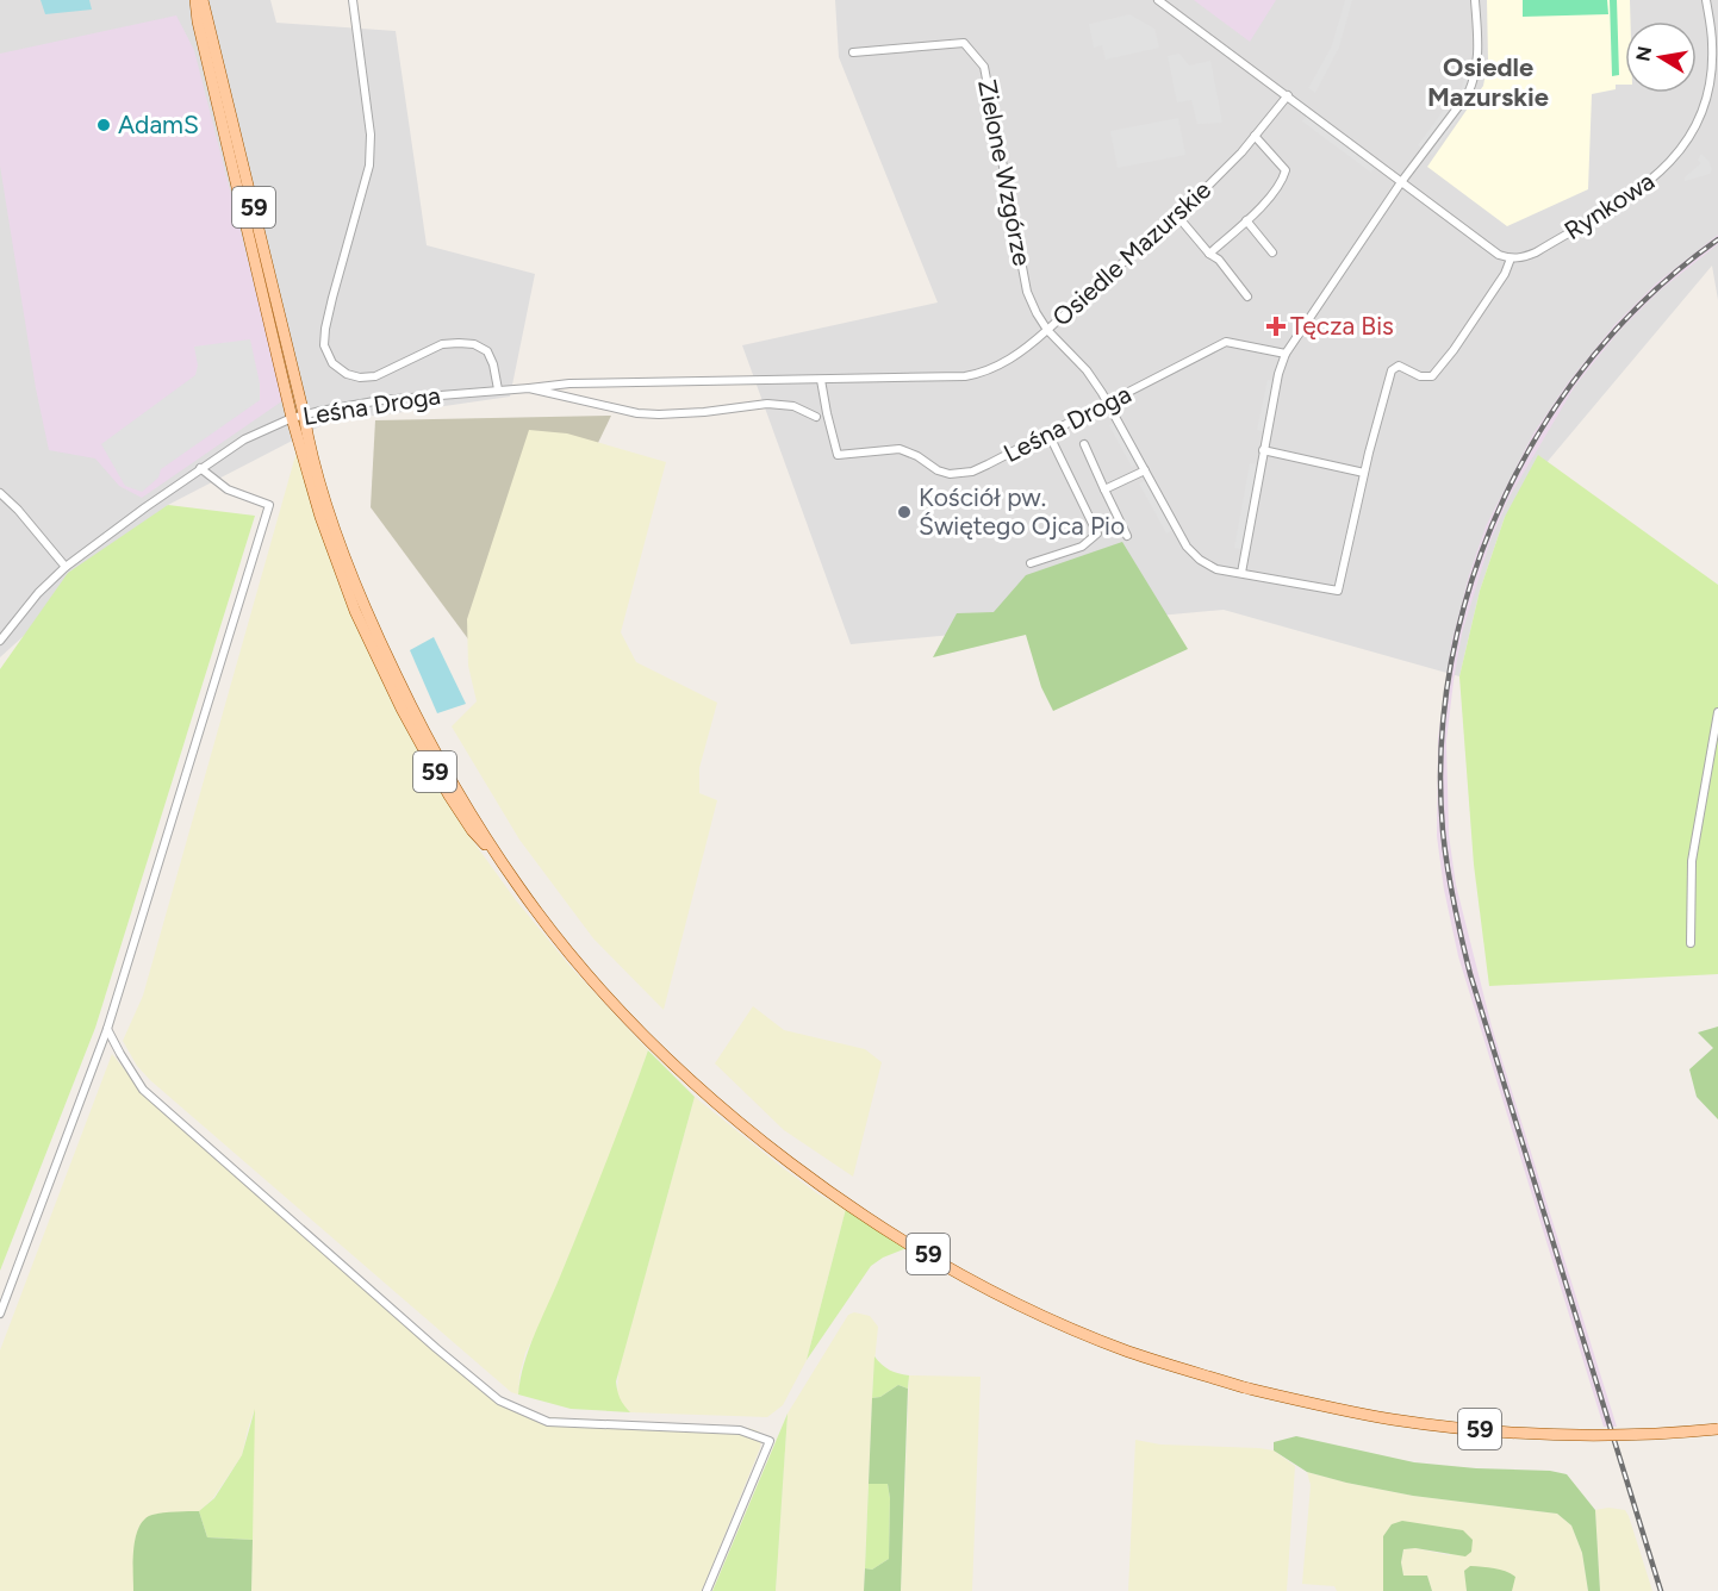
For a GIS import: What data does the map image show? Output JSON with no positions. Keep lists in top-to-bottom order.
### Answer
{
  "streets": {
    "main road": ["59"],
    "street": [
      "Zielone Wzgórze",
      "Rynkowa",
      "Osiedle Mazurskie",
      "Leśna Droga"
    ]
  },
  "crossings": [
    ["Zielone Wzgórze", "Osiedle Mazurskie"],
    ["Rynkowa", "Osiedle Mazurskie"],
    ["59", "Leśna Droga"],
    ["Osiedle Mazurskie", "Leśna Droga"]
  ],
  "districts": ["Osiedle Mazurskie"],
  "places": {
    "other": ["AdamS", "Kościół pw. Świętego Ojca Pio"],
    "health": ["Tęcza Bis"]
  },
  "north": "left"
}
